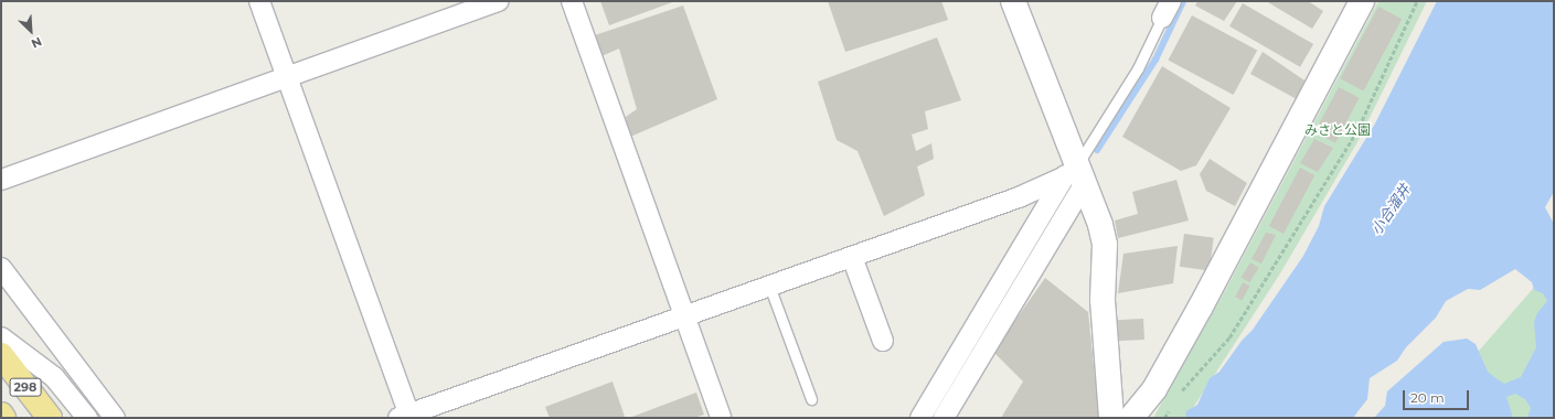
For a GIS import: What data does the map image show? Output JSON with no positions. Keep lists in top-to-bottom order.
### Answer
{
  "streets": {
    "highway": ["298"]
  },
  "water": ["小合溜井"],
  "parks": ["みさと公園"],
  "scale_bar": "20 m",
  "north": "bottom right"
}
